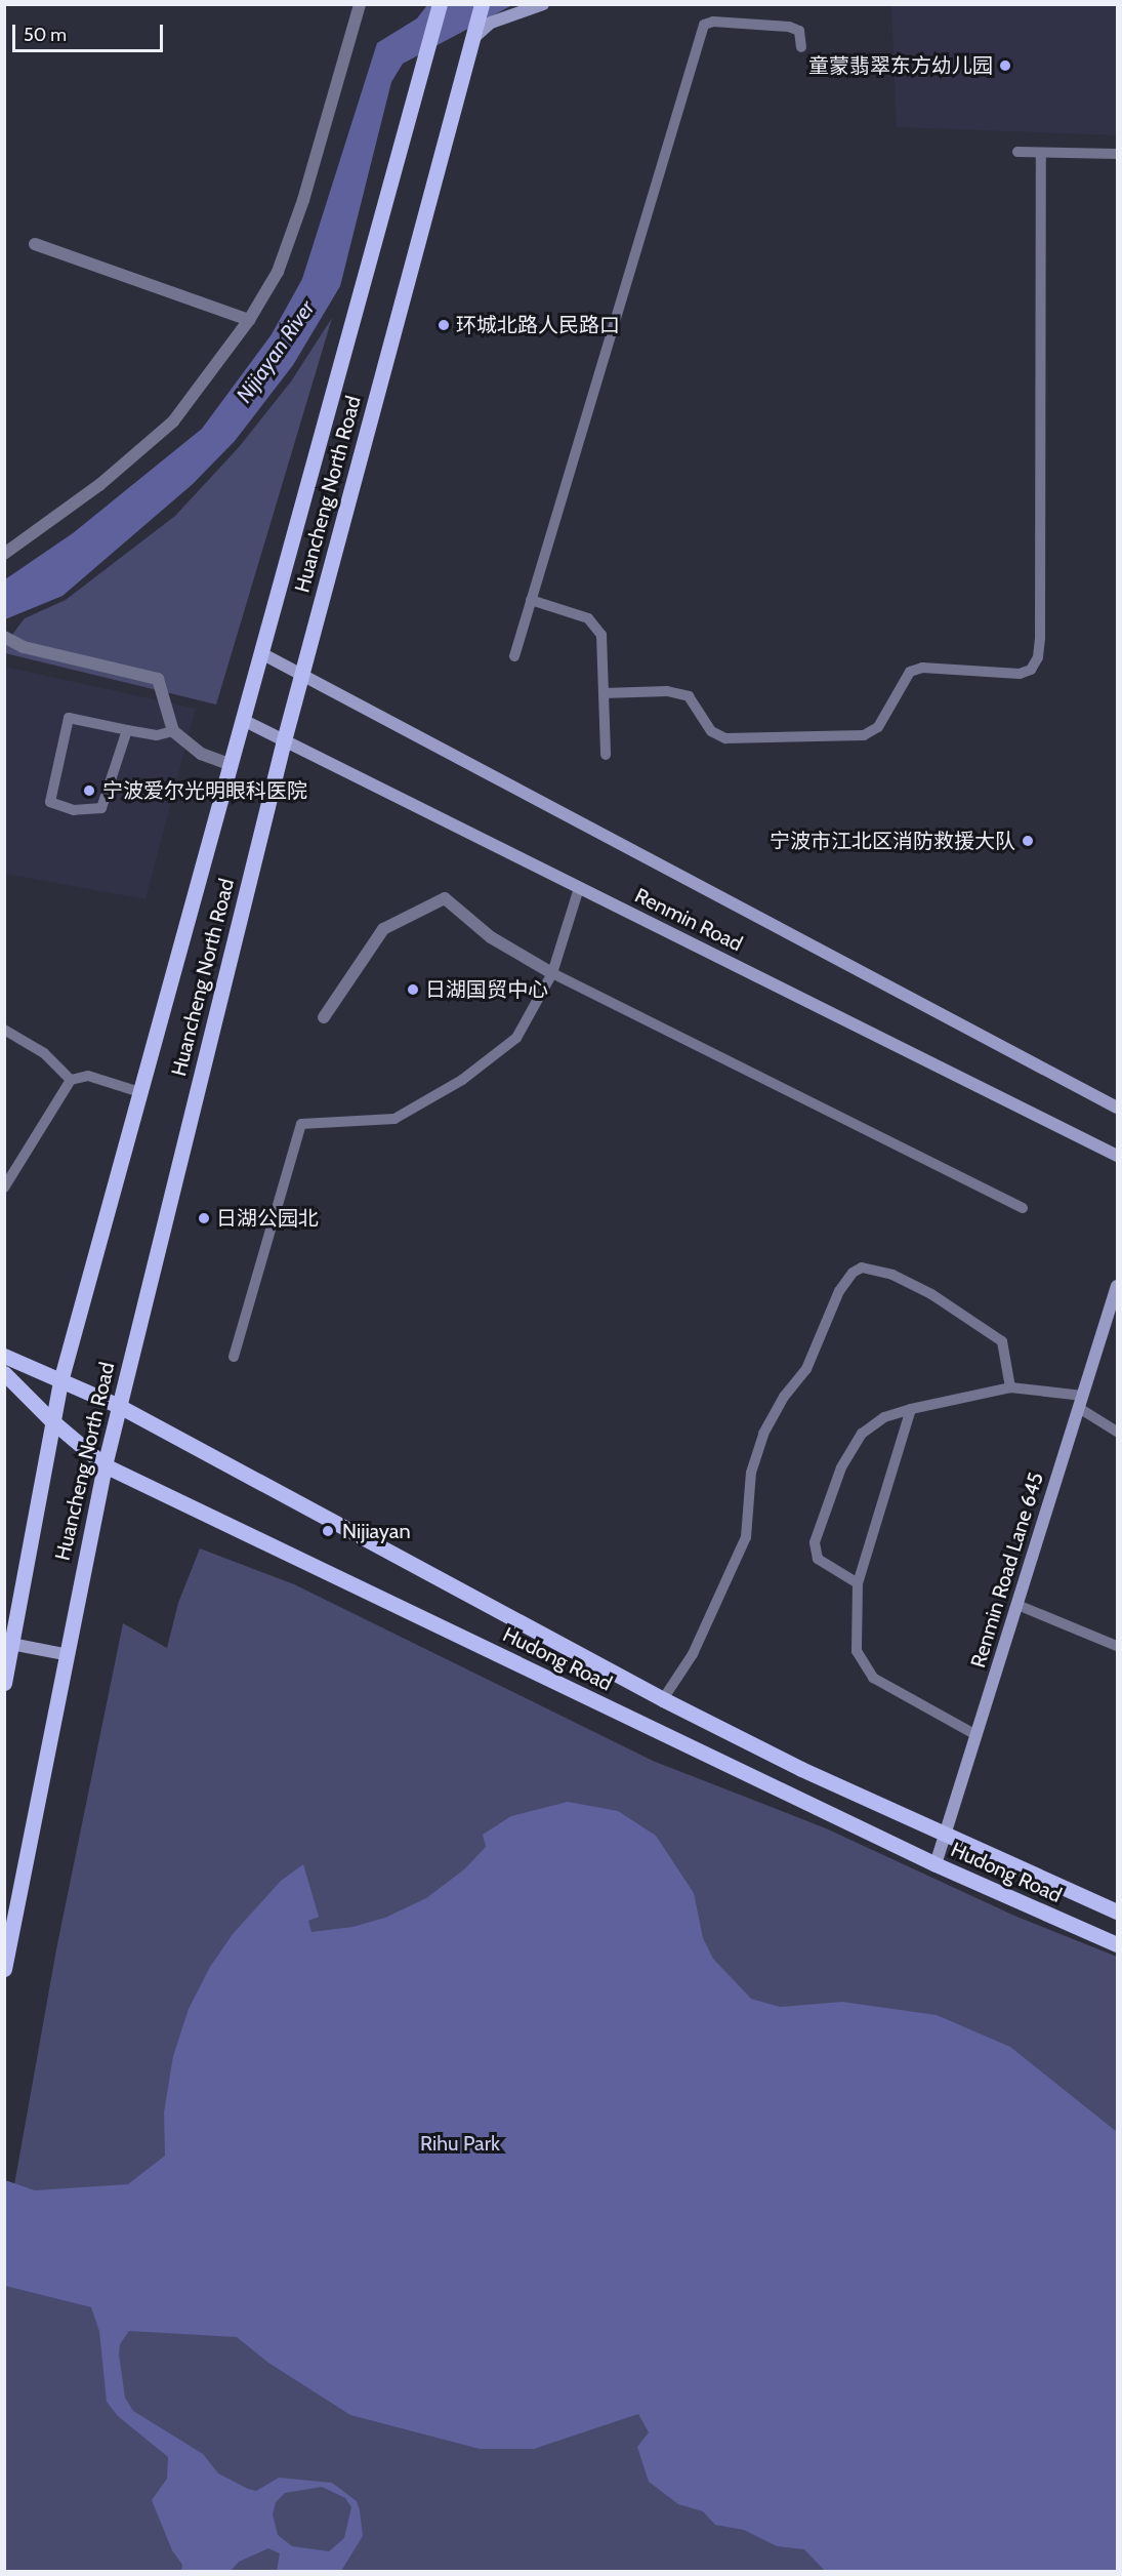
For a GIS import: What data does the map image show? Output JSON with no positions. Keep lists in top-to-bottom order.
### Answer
{
  "streets": {
    "main road": [
      "Huancheng North Road",
      "Renmin Road",
      "Renmin Road Lane 645",
      "Hudong Road"
    ]
  },
  "crossings": [
    ["Huancheng North Road", "Renmin Road"],
    ["Huancheng North Road", "Hudong Road"],
    ["Renmin Road Lane 645", "Hudong Road"]
  ],
  "water": ["Nijiayan River"],
  "parks": ["Rihu Park"],
  "places": [
    "童蒙翡翠东方幼儿园",
    "环城北路人民路口",
    "宁波爱尔光明眼科医院",
    "宁波市江北区消防救援大队",
    "日湖国贸中心",
    "日湖公园北",
    "Nijiayan"
  ],
  "scale_bar": "50 m"
}
